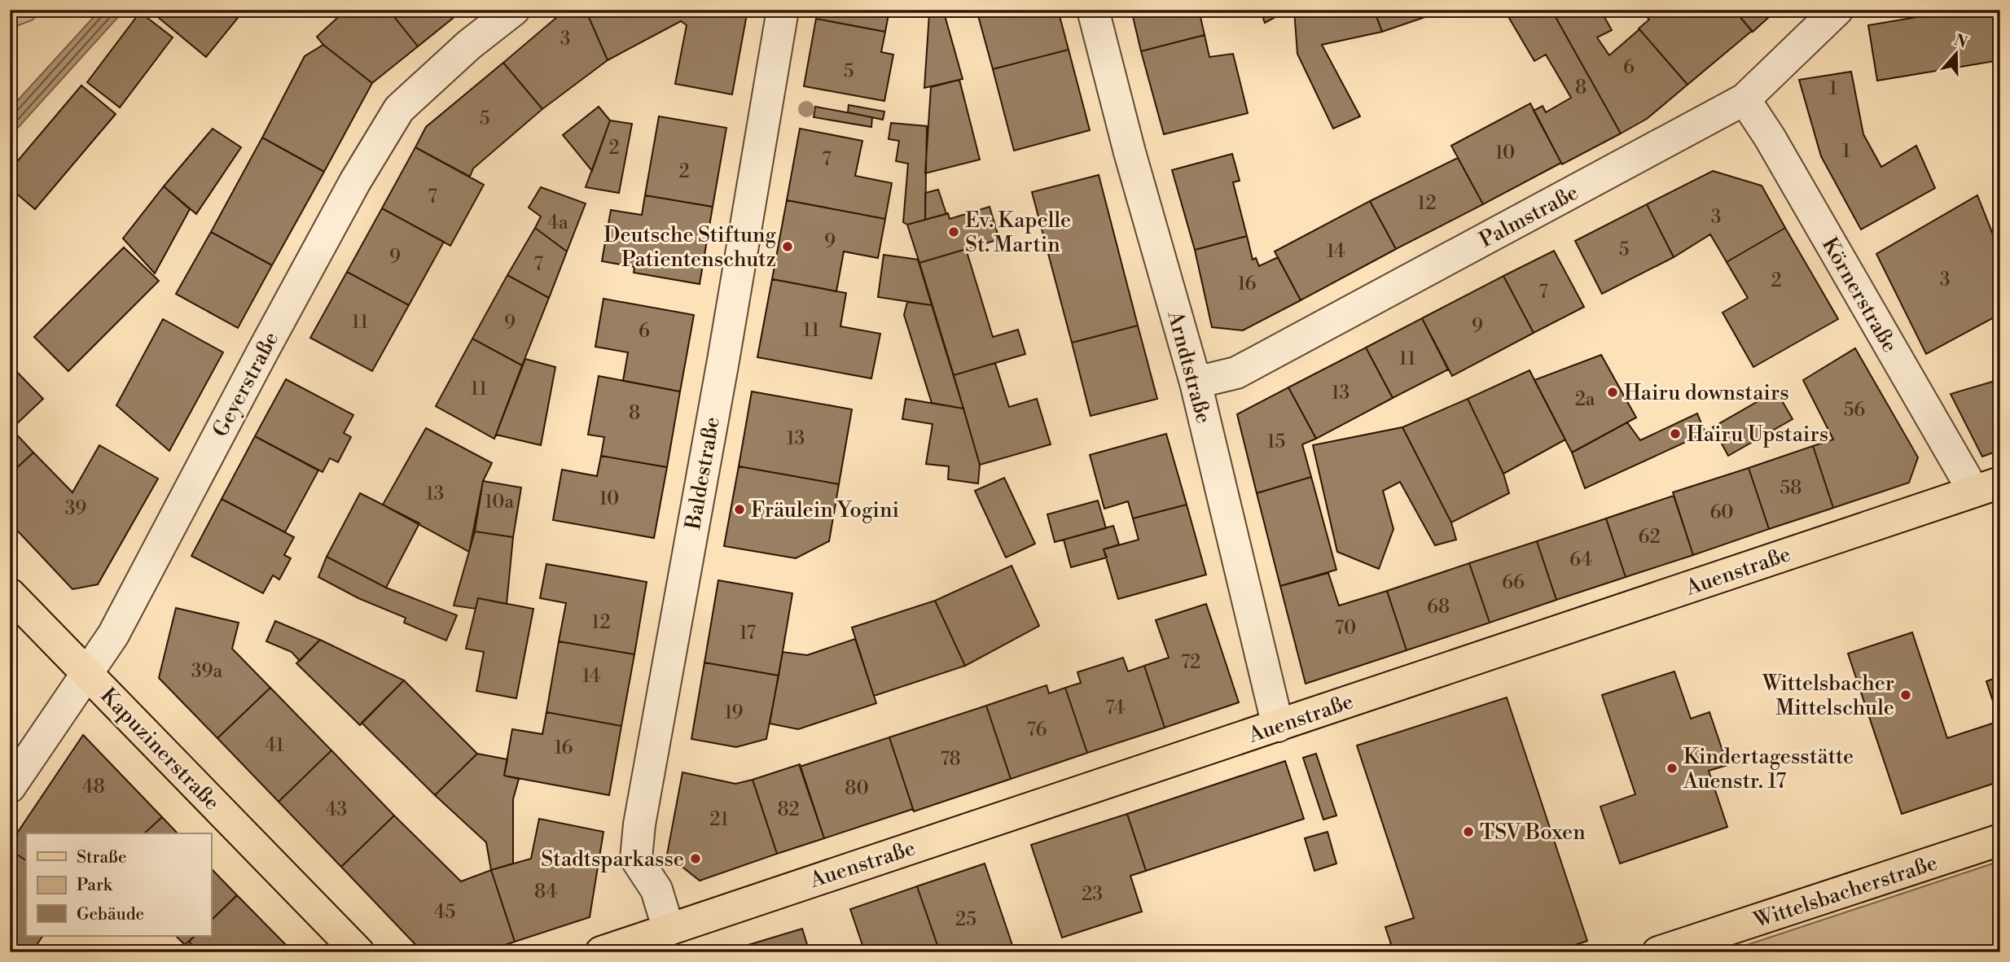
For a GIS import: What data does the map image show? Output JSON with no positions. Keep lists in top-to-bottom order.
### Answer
{
  "streets": {
    "main road": ["Auenstraße", "Kapuzinerstraße", "Wittelsbacherstraße"],
    "street": [
      "Palmstraße",
      "Körnerstraße",
      "Arndtstraße",
      "Geyerstraße",
      "Baldestraße"
    ]
  },
  "crossings": [
    ["Palmstraße", "Körnerstraße"],
    ["Palmstraße", "Arndtstraße"],
    ["Körnerstraße", "Auenstraße"],
    ["Arndtstraße", "Auenstraße"],
    ["Geyerstraße", "Kapuzinerstraße"],
    ["Baldestraße", "Auenstraße"]
  ],
  "places": [
    "Ev. Kapelle St. Martin",
    "Deutsche Stiftung Patientenschutz",
    "Hairu downstairs",
    "Hairu Upstairs",
    "Fräulein Yogini",
    "Wittelsbacher Mittelschule",
    "Kindertagesstätte Auenstr. 17",
    "TSV Boxen",
    "Stadtsparkasse"
  ],
  "house_numbers": [
    "3",
    "6",
    "5",
    "8",
    "1",
    "5",
    "2",
    "1",
    "10",
    "7",
    "2",
    "7",
    "12",
    "3",
    "4a",
    "9",
    "5",
    "14",
    "9",
    "7",
    "3",
    "2",
    "16",
    "7",
    "11",
    "9",
    "9",
    "11",
    "6",
    "11",
    "11",
    "13",
    "2a",
    "56",
    "8",
    "13",
    "15",
    "58",
    "13",
    "10",
    "10a",
    "39",
    "60",
    "62",
    "64",
    "66",
    "68",
    "12",
    "70",
    "17",
    "72",
    "39a",
    "14",
    "74",
    "19",
    "76",
    "41",
    "16",
    "78",
    "48",
    "80",
    "43",
    "82",
    "21",
    "84",
    "23",
    "45",
    "25"
  ],
  "legend": ["Straße", "Park", "Gebäude"],
  "north": "top"
}
